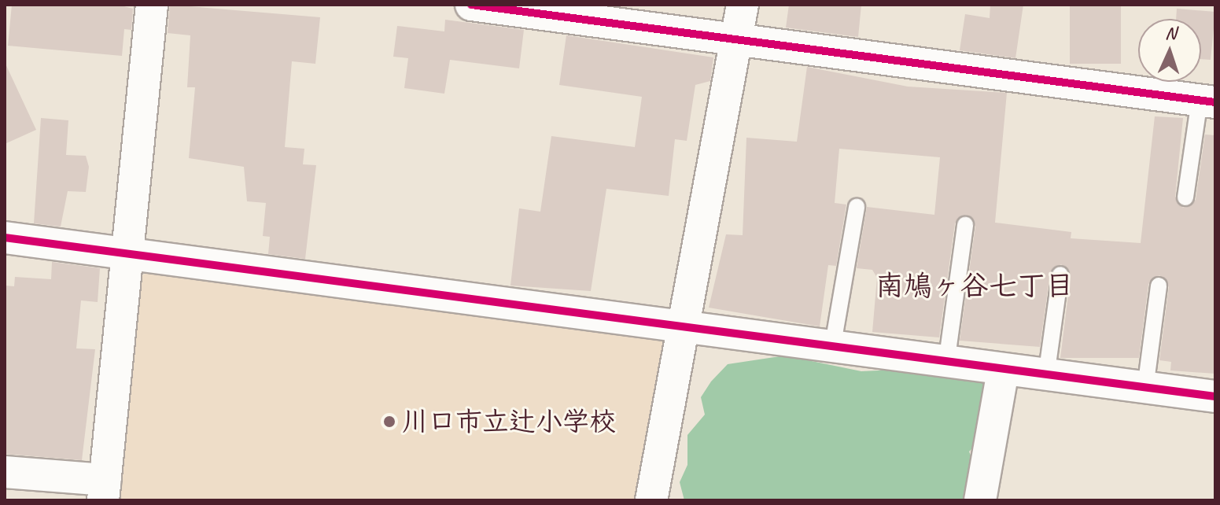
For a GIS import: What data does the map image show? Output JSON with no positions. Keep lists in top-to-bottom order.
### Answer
{
  "districts": ["南鳩ヶ谷七丁目"],
  "places": ["川口市立辻小学校"],
  "north": "top"
}
